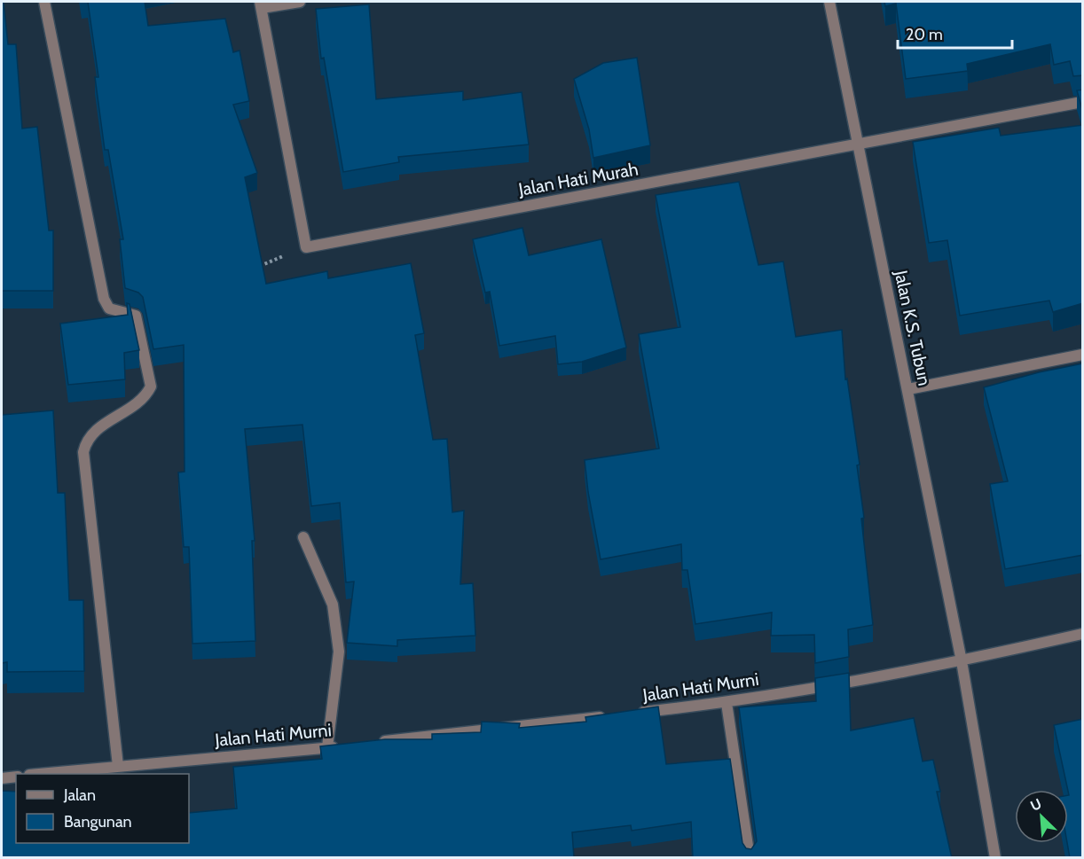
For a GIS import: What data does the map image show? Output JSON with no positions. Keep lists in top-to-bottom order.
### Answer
{
  "streets": {
    "street": ["Jalan Hati Murah", "Jalan K.S. Tubun", "Jalan Hati Murni"]
  },
  "crossings": [
    ["Jalan Hati Murah", "Jalan K.S. Tubun"],
    ["Jalan K.S. Tubun", "Jalan Hati Murni"]
  ],
  "legend": ["Jalan", "Bangunan"],
  "scale_bar": "20 m",
  "north": "top left"
}
